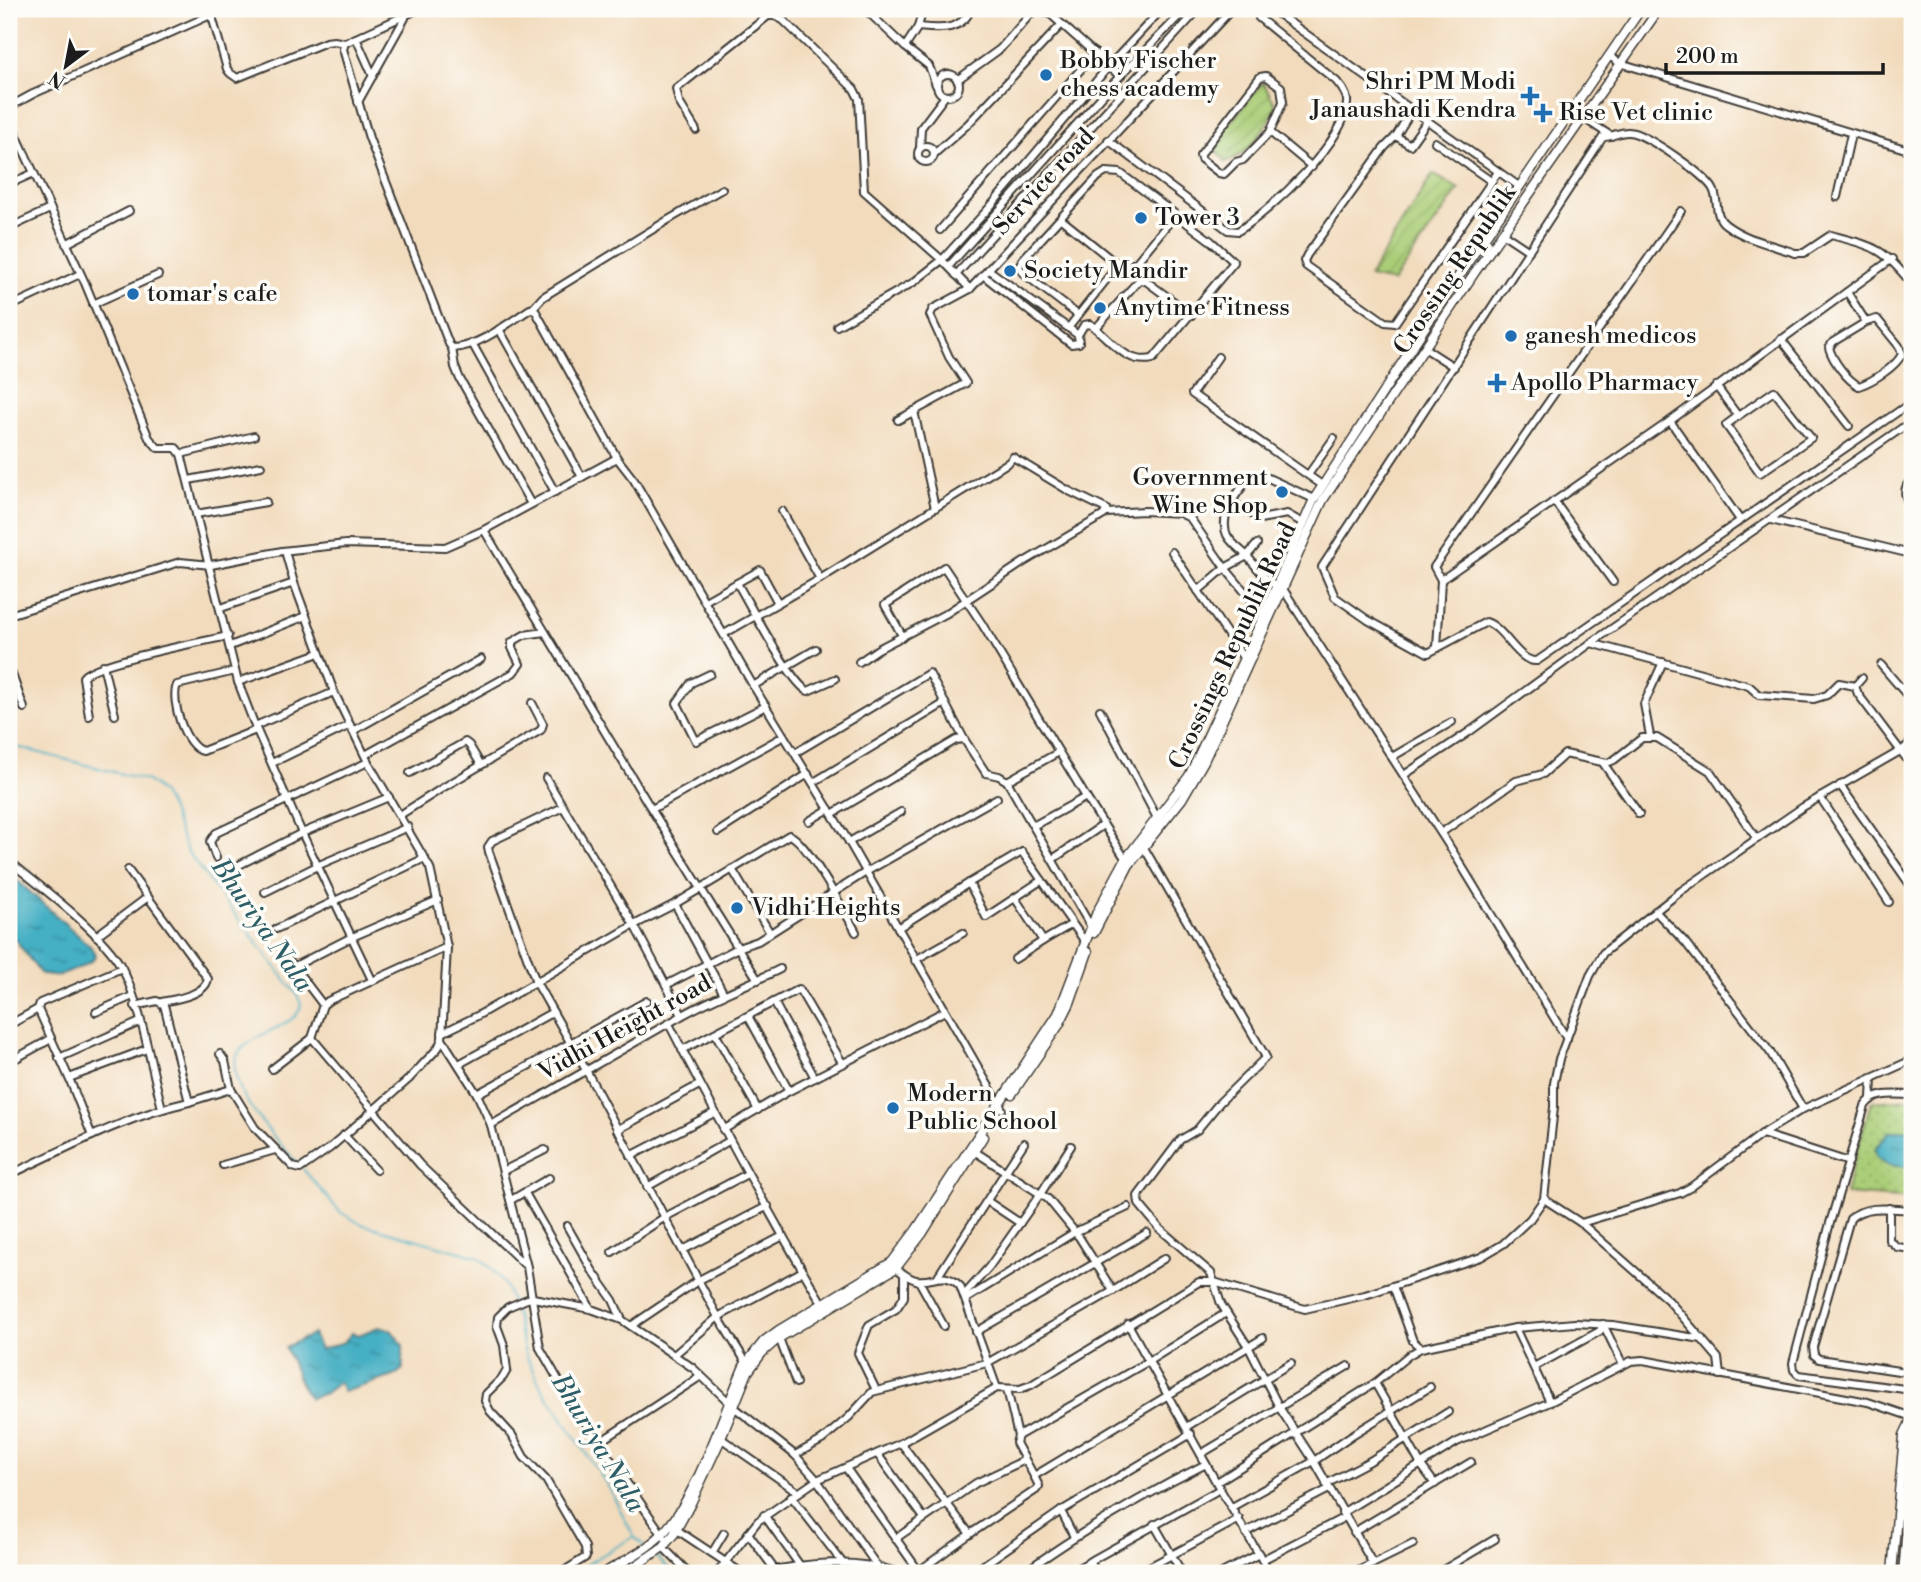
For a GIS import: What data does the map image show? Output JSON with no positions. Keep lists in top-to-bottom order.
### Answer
{
  "streets": {
    "street": [
      "Service road",
      "Crossing Republik",
      "Crossings Republik Road",
      "Vidhi Height road"
    ]
  },
  "crossings": [
    ["Crossing Republik", "Crossings Republik Road"]
  ],
  "water": ["Bhuriya Nala"],
  "places": {
    "other": [
      "Bobby Fischer chess academy",
      "Tower 3",
      "Society Mandir",
      "tomar's cafe",
      "Anytime Fitness",
      "ganesh medicos",
      "Government Wine Shop",
      "Vidhi Heights",
      "Modern Public School"
    ],
    "health": ["Shri PM Modi Janaushadi Kendra", "Rise Vet clinic", "Apollo Pharmacy"]
  },
  "scale_bar": "200 m",
  "north": "bottom left"
}
